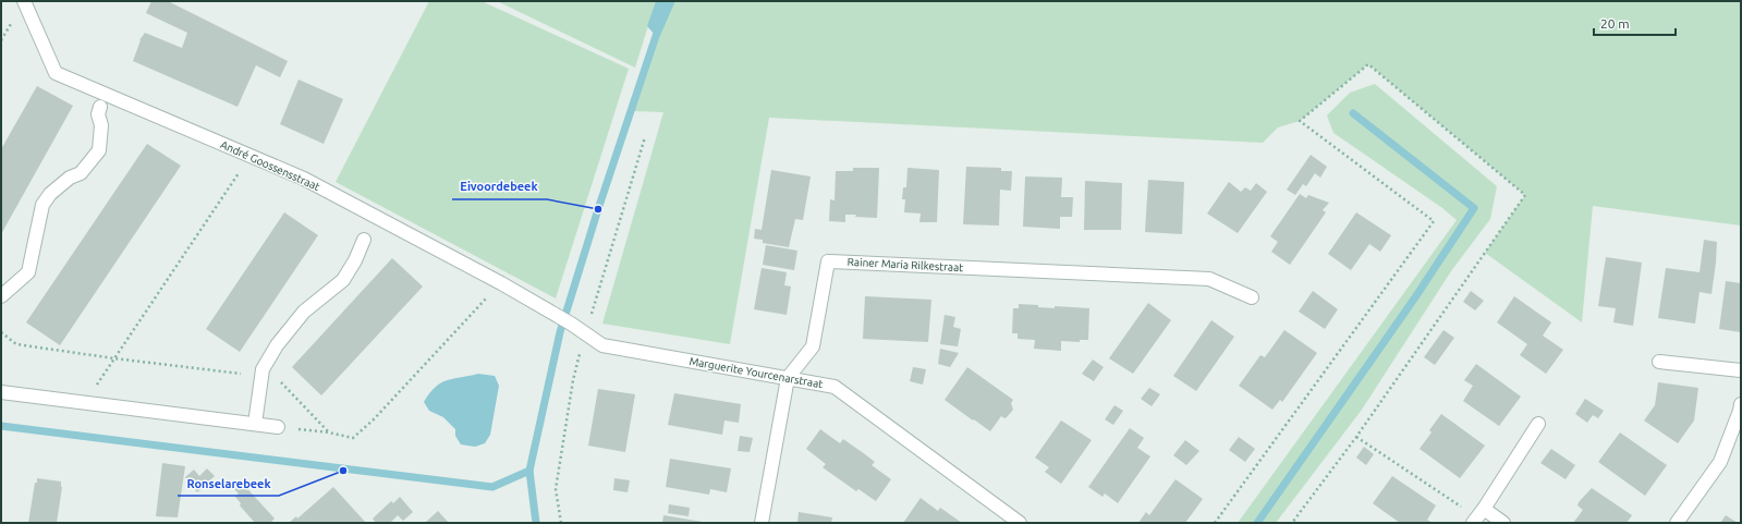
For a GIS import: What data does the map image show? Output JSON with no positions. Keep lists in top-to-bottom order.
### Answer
{
  "streets": {
    "street": ["André Goossensstraat", "Rainer Maria Rilkestraat", "Marguerite Yourcenarstraat"]
  },
  "crossings": [
    ["André Goossensstraat", "Marguerite Yourcenarstraat"],
    ["Rainer Maria Rilkestraat", "Marguerite Yourcenarstraat"]
  ],
  "places": ["Eivoordebeek", "Ronselarebeek"],
  "scale_bar": "20 m"
}
